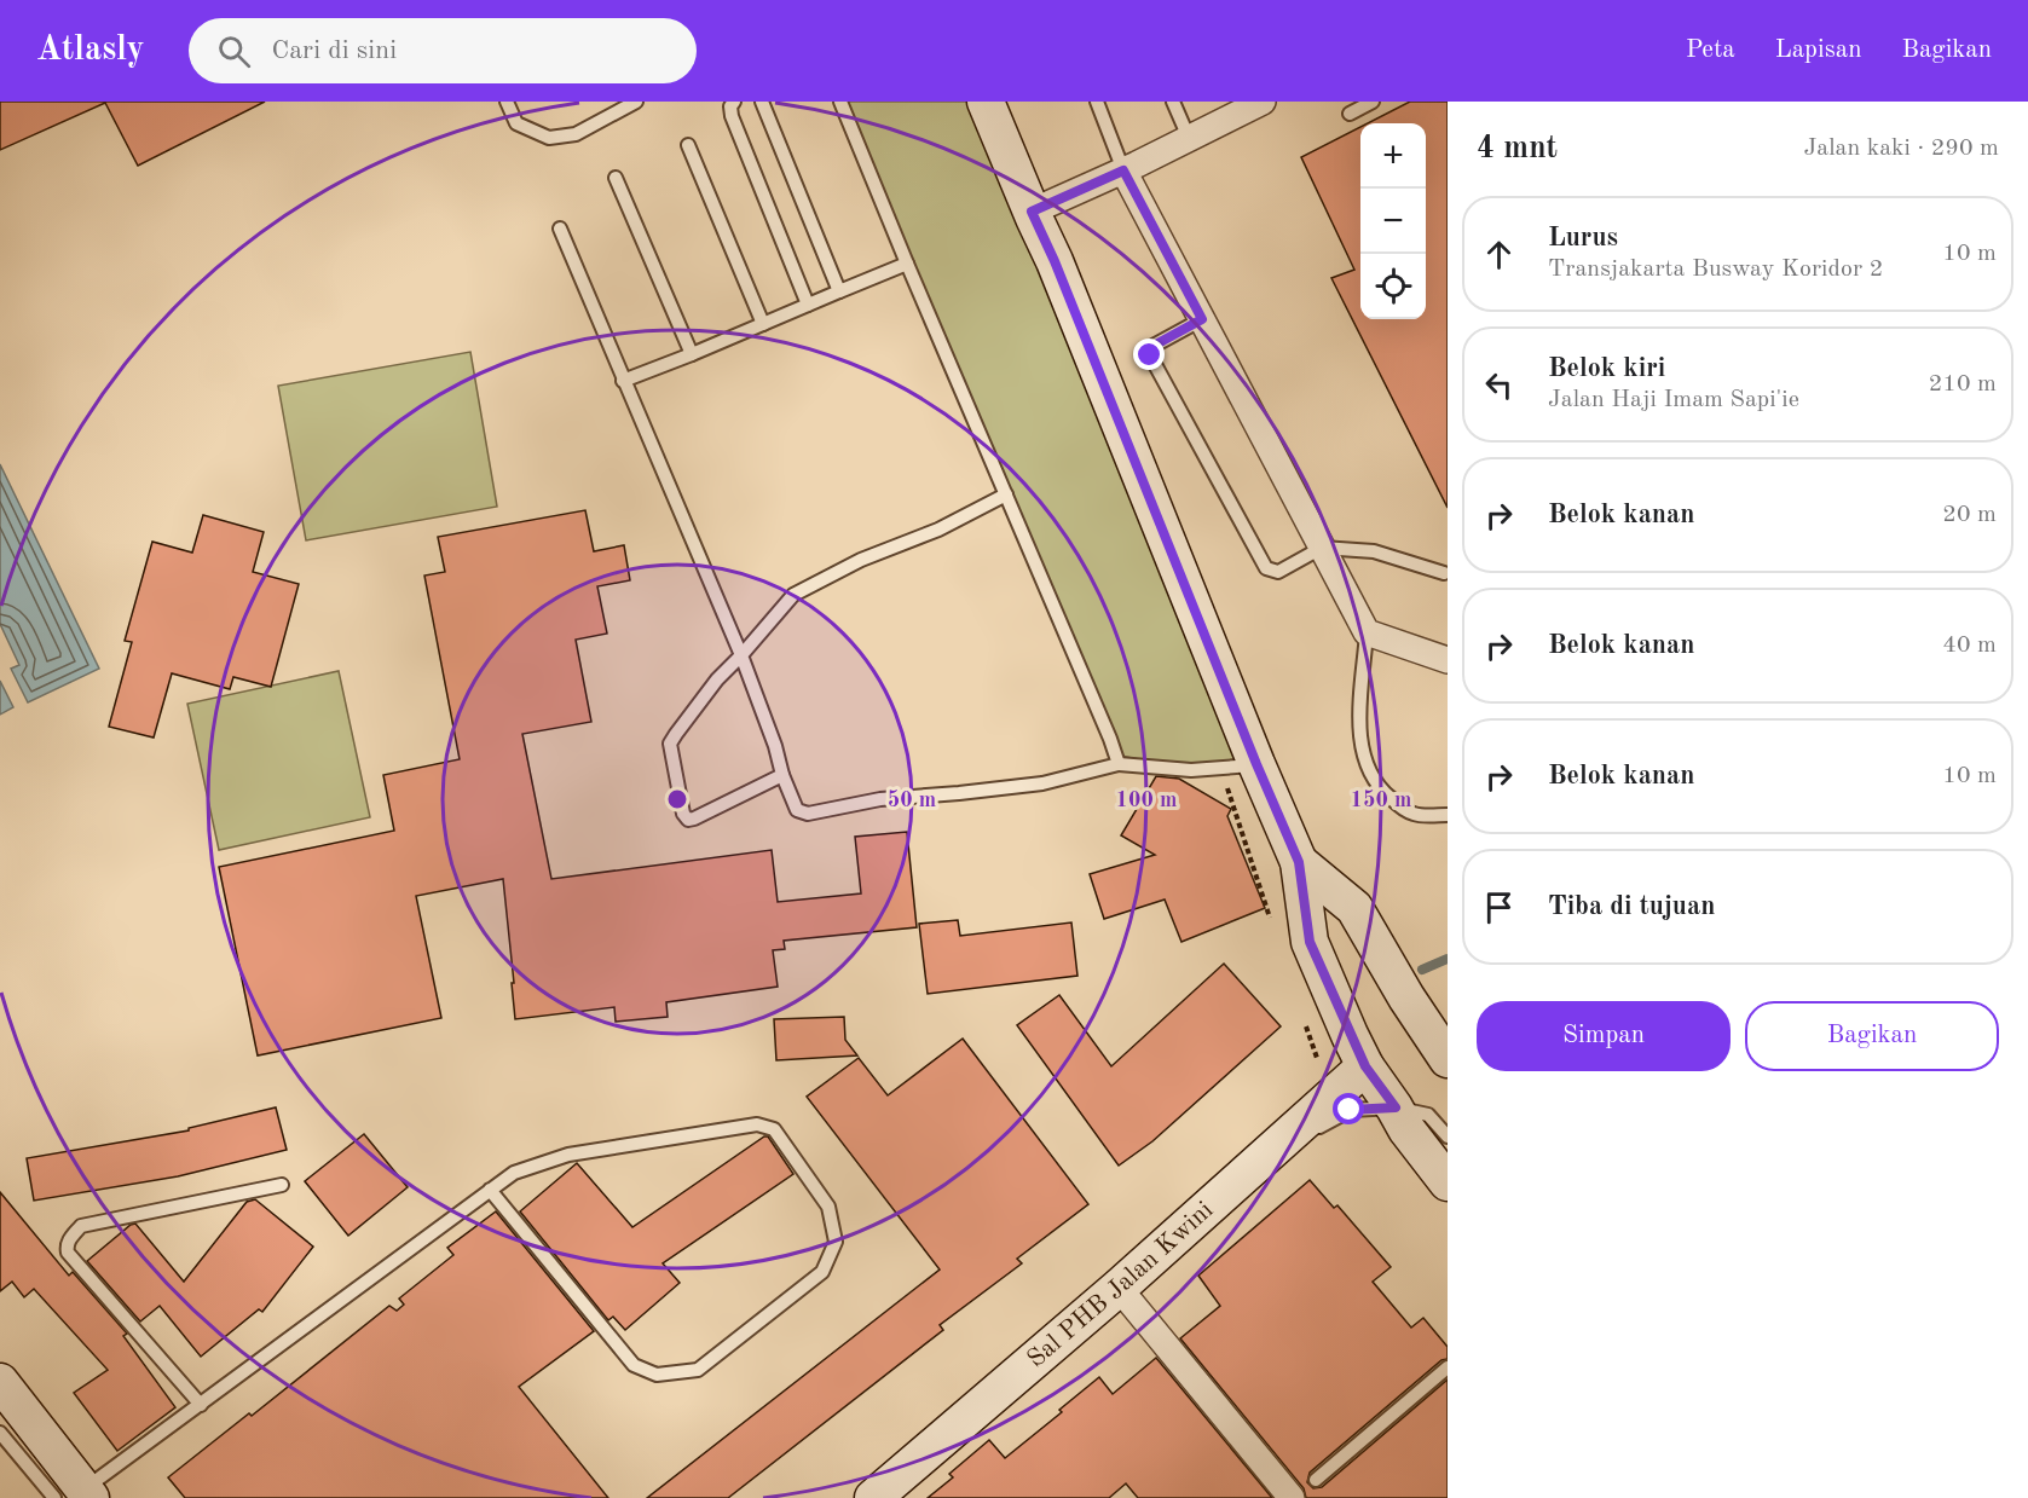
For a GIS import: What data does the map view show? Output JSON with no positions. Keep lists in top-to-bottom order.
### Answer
{
  "streets": {
    "street": ["Sal PHB Jalan Kwini"]
  },
  "page": {
    "header": "Atlasly",
    "search": "Cari di sini",
    "nav": ["Peta", "Lapisan", "Bagikan"],
    "heading": ["4 mnt", "Jalan kaki · 290 m"],
    "map_buttons": ["+", "−"],
    "list": [
      ["Lurus", "Transjakarta Busway Koridor 2", "10 m"],
      ["Belok kiri", "Jalan Haji Imam Sapi'ie", "210 m"],
      ["Belok kanan", "20 m"],
      ["Belok kanan", "40 m"],
      ["Belok kanan", "10 m"],
      "Tiba di tujuan"
    ],
    "buttons": ["Simpan", "Bagikan"]
  },
  "rings": ["50 m", "100 m", "150 m"]
}
